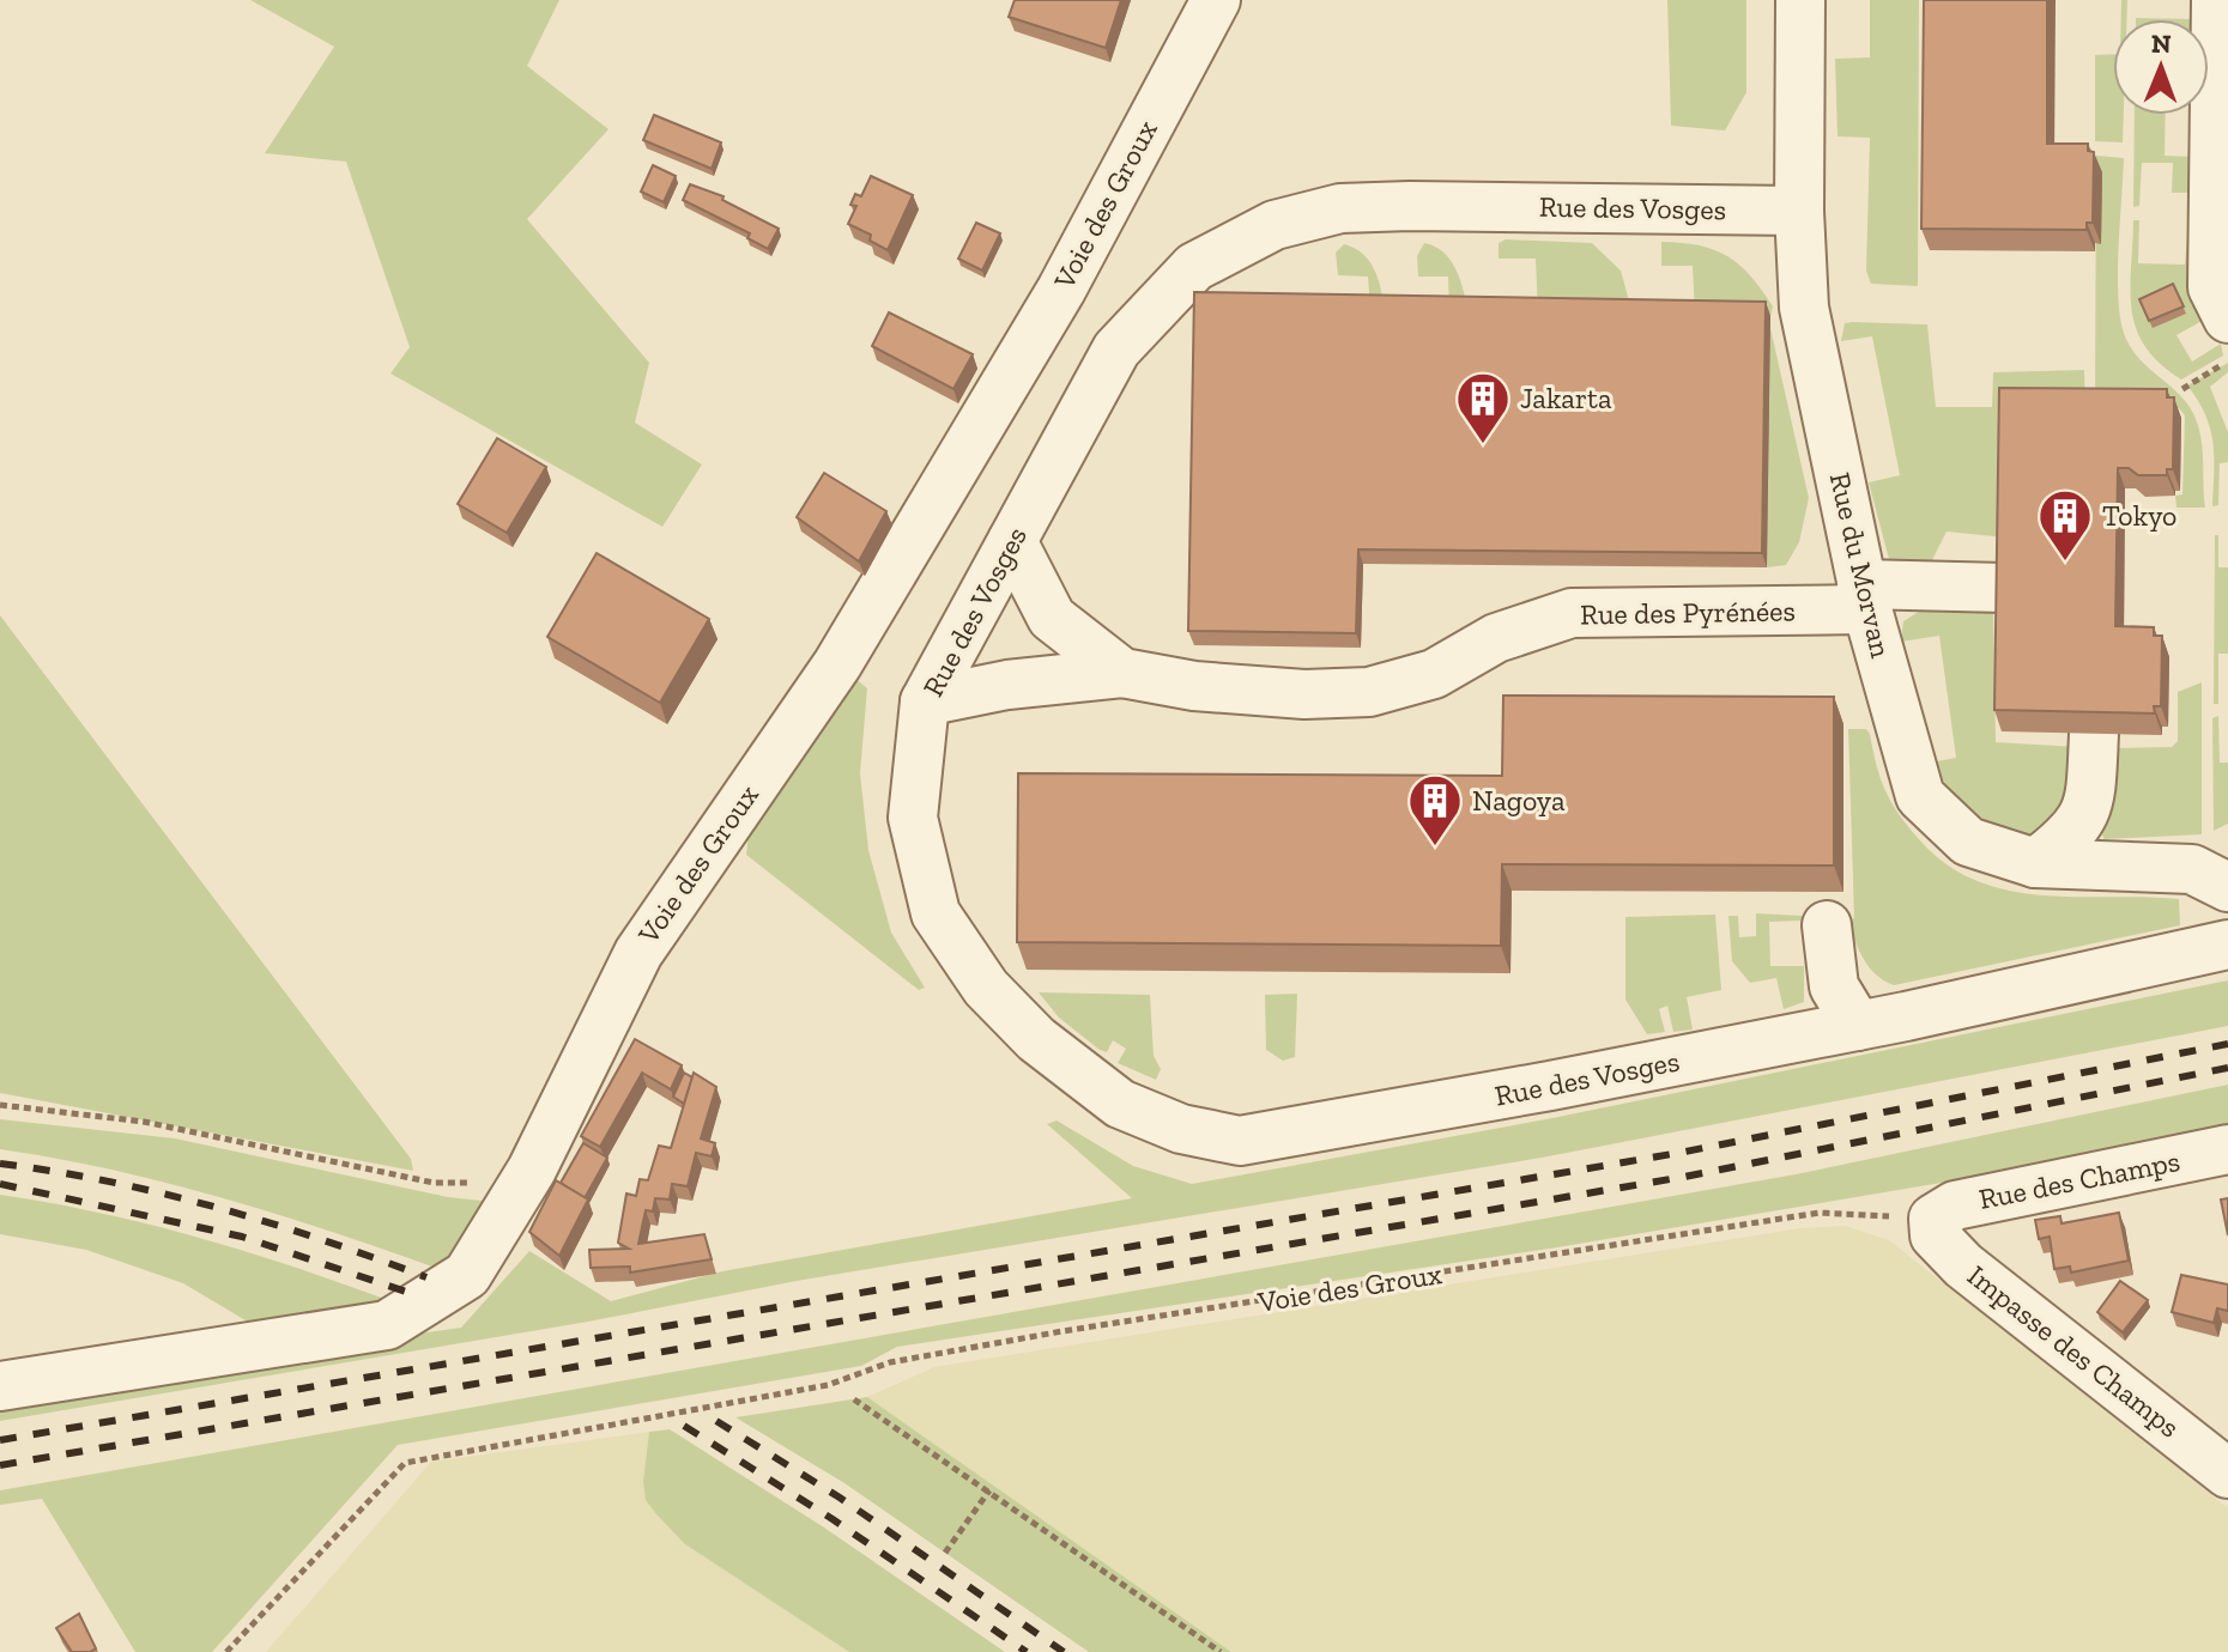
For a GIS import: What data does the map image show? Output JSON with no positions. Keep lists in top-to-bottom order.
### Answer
{
  "streets": {
    "street": [
      "Voie des Groux",
      "Rue des Vosges",
      "Rue du Morvan",
      "Rue des Pyrénées",
      "Rue des Champs",
      "Impasse des Champs"
    ]
  },
  "crossings": [
    ["Voie des Groux", "Rue des Champs"],
    ["Voie des Groux", "Impasse des Champs"],
    ["Rue des Vosges", "Rue du Morvan"],
    ["Rue des Vosges", "Rue des Pyrénées"],
    ["Rue du Morvan", "Rue des Pyrénées"],
    ["Rue des Champs", "Impasse des Champs"]
  ],
  "places": {
    "building": ["Jakarta", "Tokyo", "Nagoya"]
  },
  "north": "top"
}
